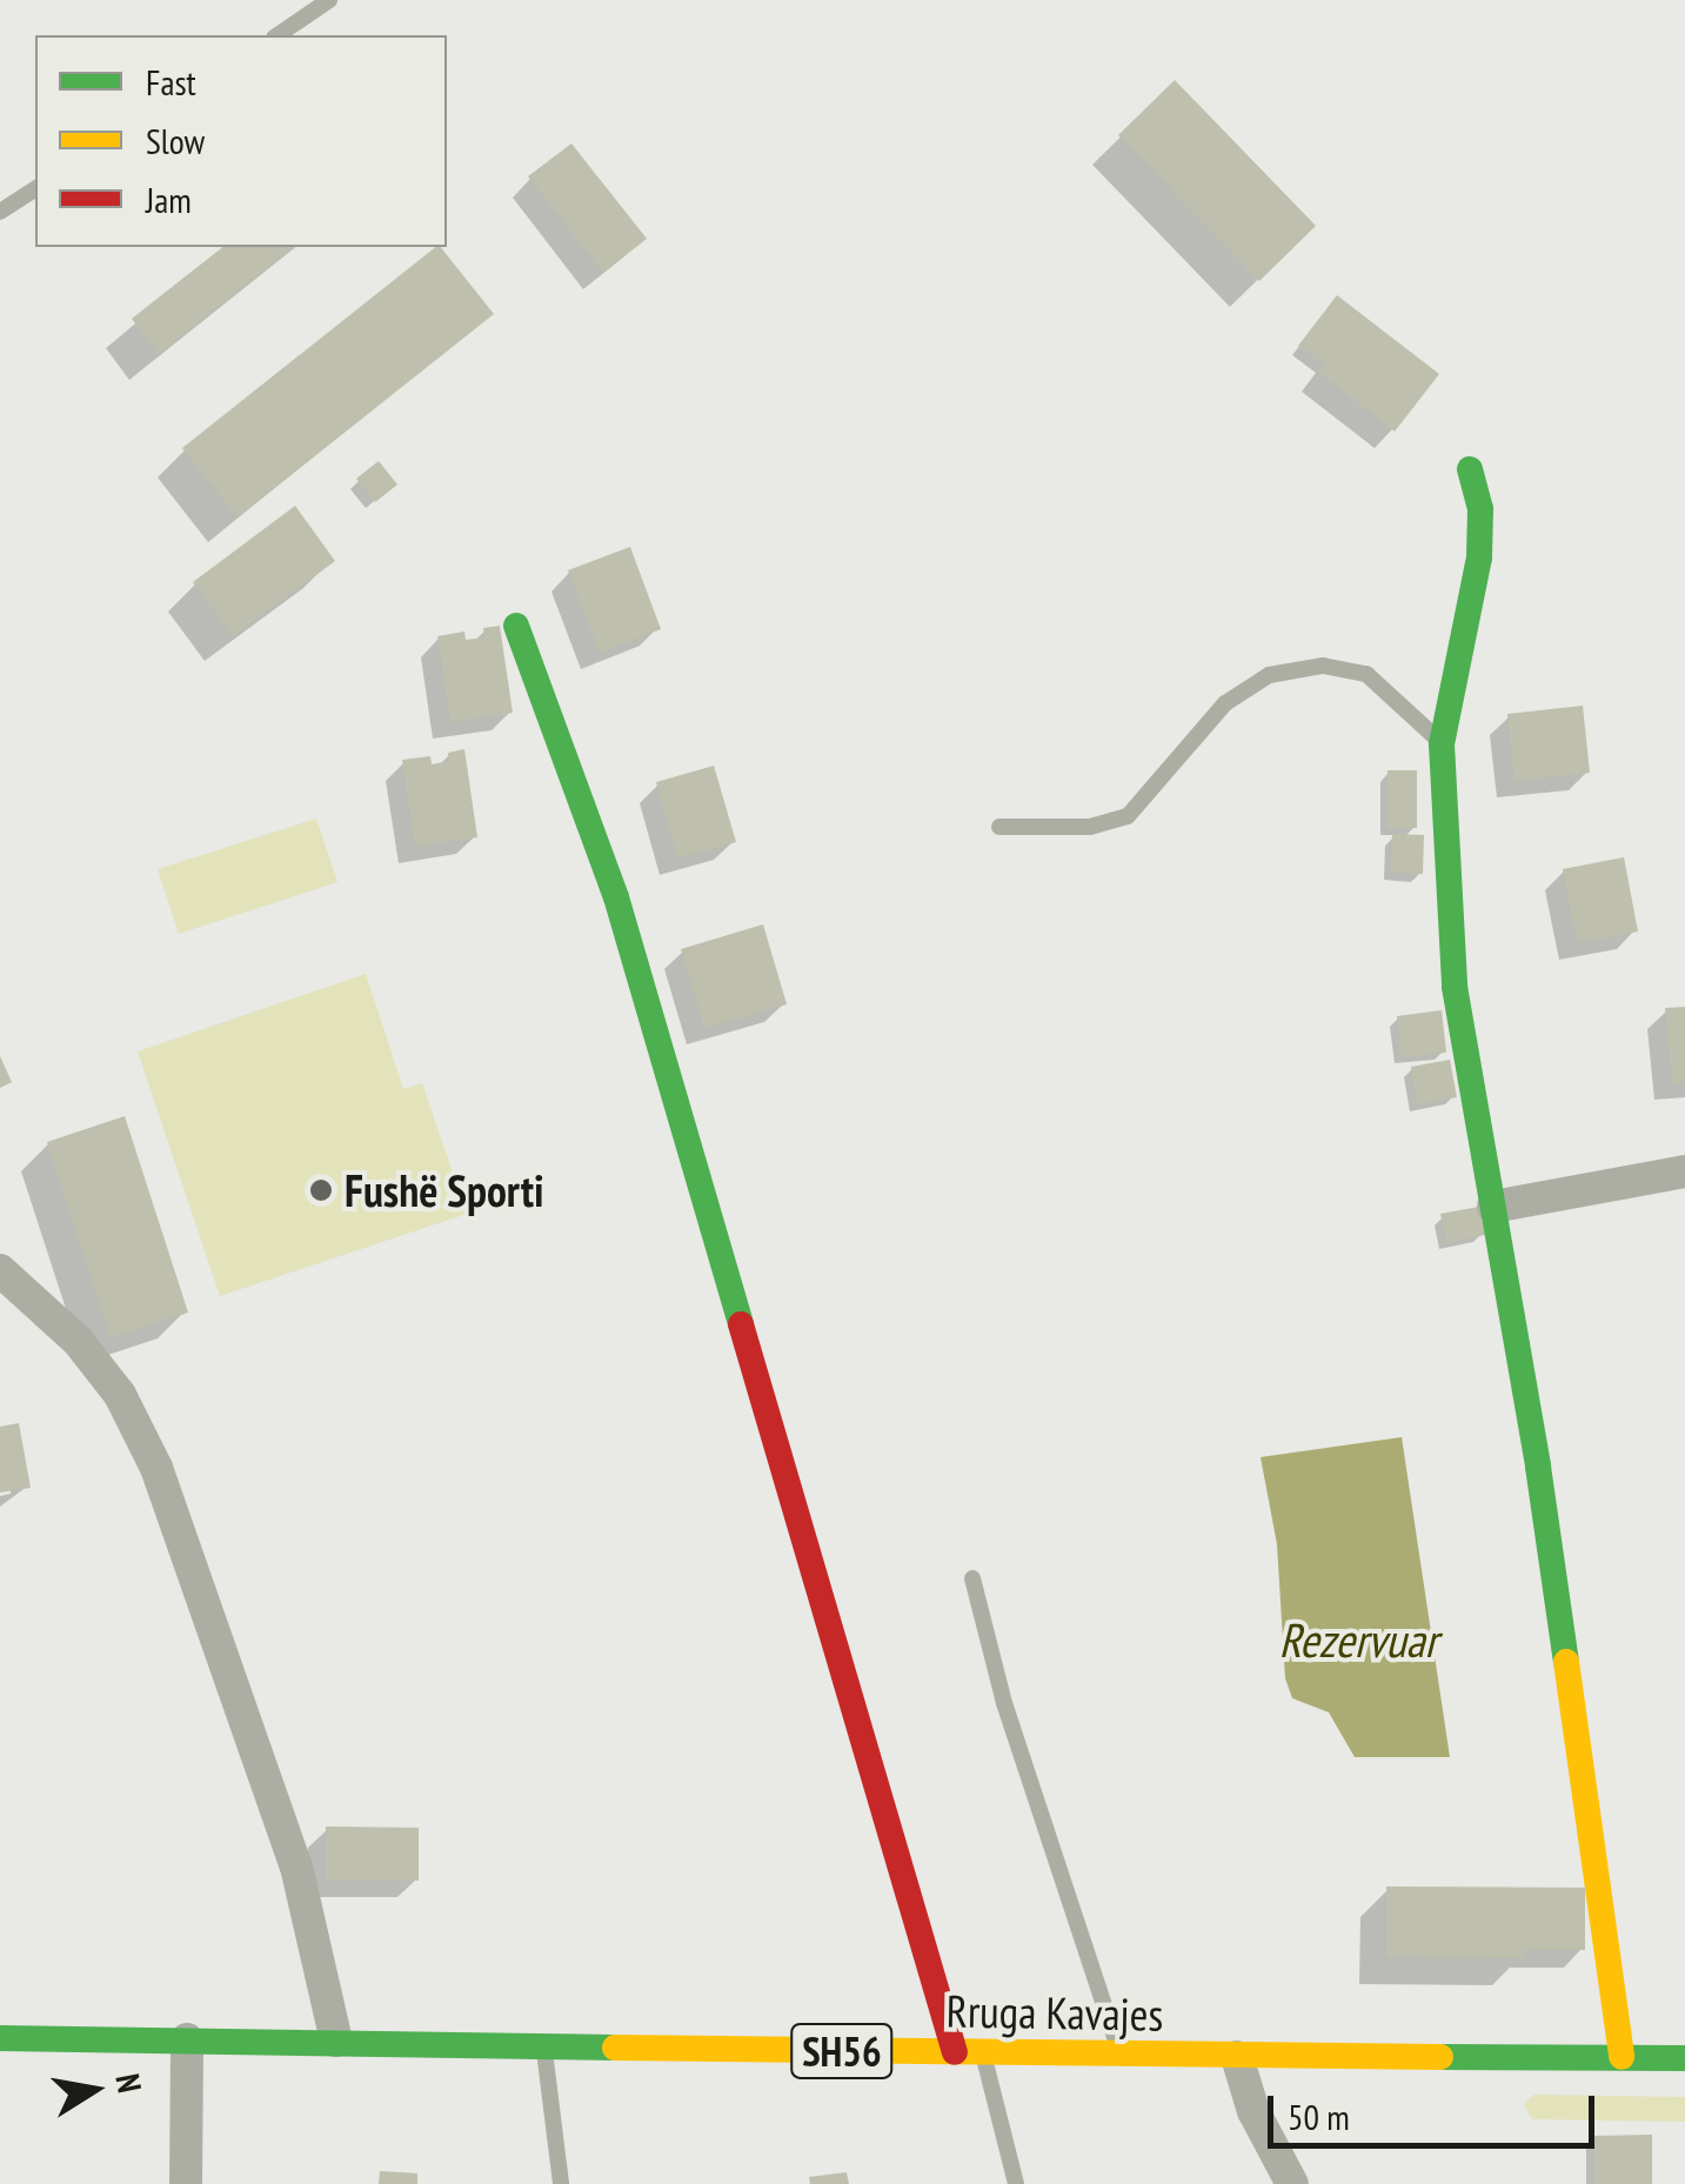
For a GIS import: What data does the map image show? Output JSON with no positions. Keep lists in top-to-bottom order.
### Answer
{
  "streets": {
    "street": ["Rruga Kavajes", "SH56"]
  },
  "water": ["Rezervuar"],
  "places": ["Fushë Sporti"],
  "legend": ["Fast", "Slow", "Jam"],
  "scale_bar": "50 m",
  "north": "right"
}
